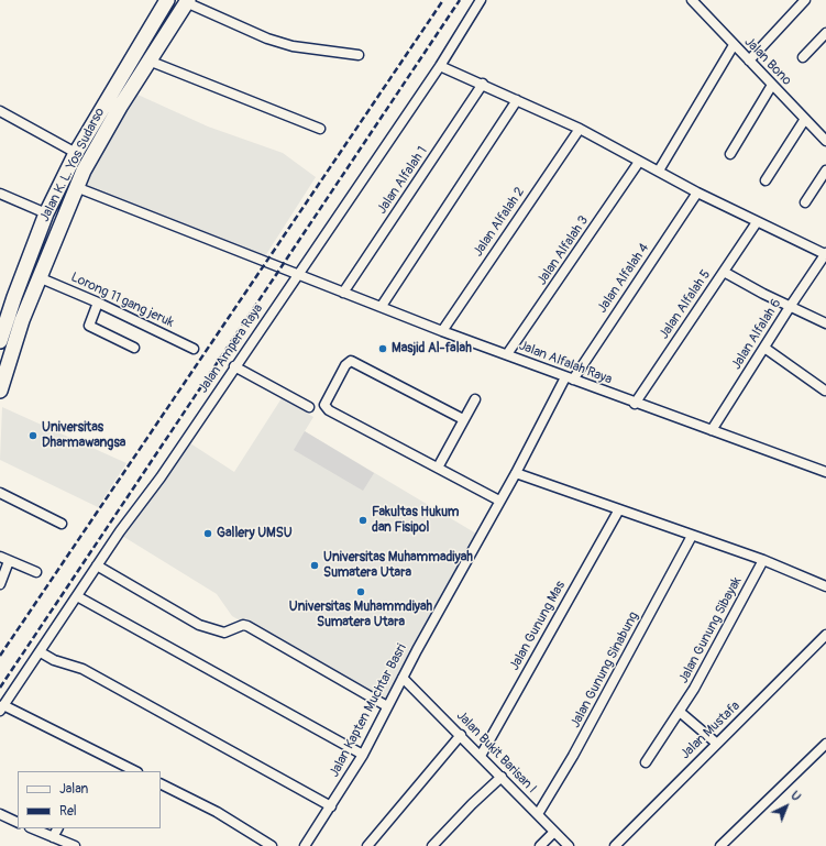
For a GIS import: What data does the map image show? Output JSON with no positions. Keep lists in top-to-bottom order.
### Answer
{
  "streets": {
    "main road": ["Jalan K. L. Yos Sudarso"],
    "street": [
      "Jalan Bono",
      "Jalan Alfalah 1",
      "Jalan Alfalah 2",
      "Jalan Alfalah 3",
      "Jalan Alfalah 4",
      "Lorong 11 gang jeruk",
      "Jalan Alfalah 5",
      "Jalan Alfalah 6",
      "Jalan Ampera Raya",
      "Jalan Alfalah Raya",
      "Jalan Gunung Mas",
      "Jalan Gunung Sibayak",
      "Jalan Gunung Sinabung",
      "Jalan Kapten Muchtar Basri",
      "Jalan Mustafa",
      "Jalan Bukit Barisan I"
    ]
  },
  "crossings": [
    ["Jalan K. L. Yos Sudarso", "Lorong 11 gang jeruk"],
    ["Jalan K. L. Yos Sudarso", "Jalan Alfalah Raya"],
    ["Jalan Alfalah 1", "Jalan Alfalah Raya"],
    ["Jalan Alfalah 2", "Jalan Alfalah Raya"],
    ["Jalan Alfalah 3", "Jalan Alfalah Raya"],
    ["Jalan Alfalah 4", "Jalan Alfalah Raya"],
    ["Jalan Alfalah 4", "Jalan Kapten Muchtar Basri"],
    ["Jalan Alfalah 5", "Jalan Alfalah Raya"],
    ["Jalan Alfalah 6", "Jalan Alfalah Raya"],
    ["Jalan Ampera Raya", "Jalan Alfalah Raya"],
    ["Jalan Alfalah Raya", "Jalan Kapten Muchtar Basri"],
    ["Jalan Gunung Mas", "Jalan Bukit Barisan I"],
    ["Jalan Gunung Sinabung", "Jalan Bukit Barisan I"],
    ["Jalan Kapten Muchtar Basri", "Jalan Bukit Barisan I"]
  ],
  "places": [
    "Masjid Al-falah",
    "Universitas Dharmawangsa",
    "Fakultas Hukum dan Fisipol",
    "Gallery UMSU",
    "Universitas Muhammadiyah Sumatera Utara",
    "Universitas Muhammdiyah Sumatera Utara"
  ],
  "legend": ["Jalan", "Rel"],
  "north": "top right"
}
